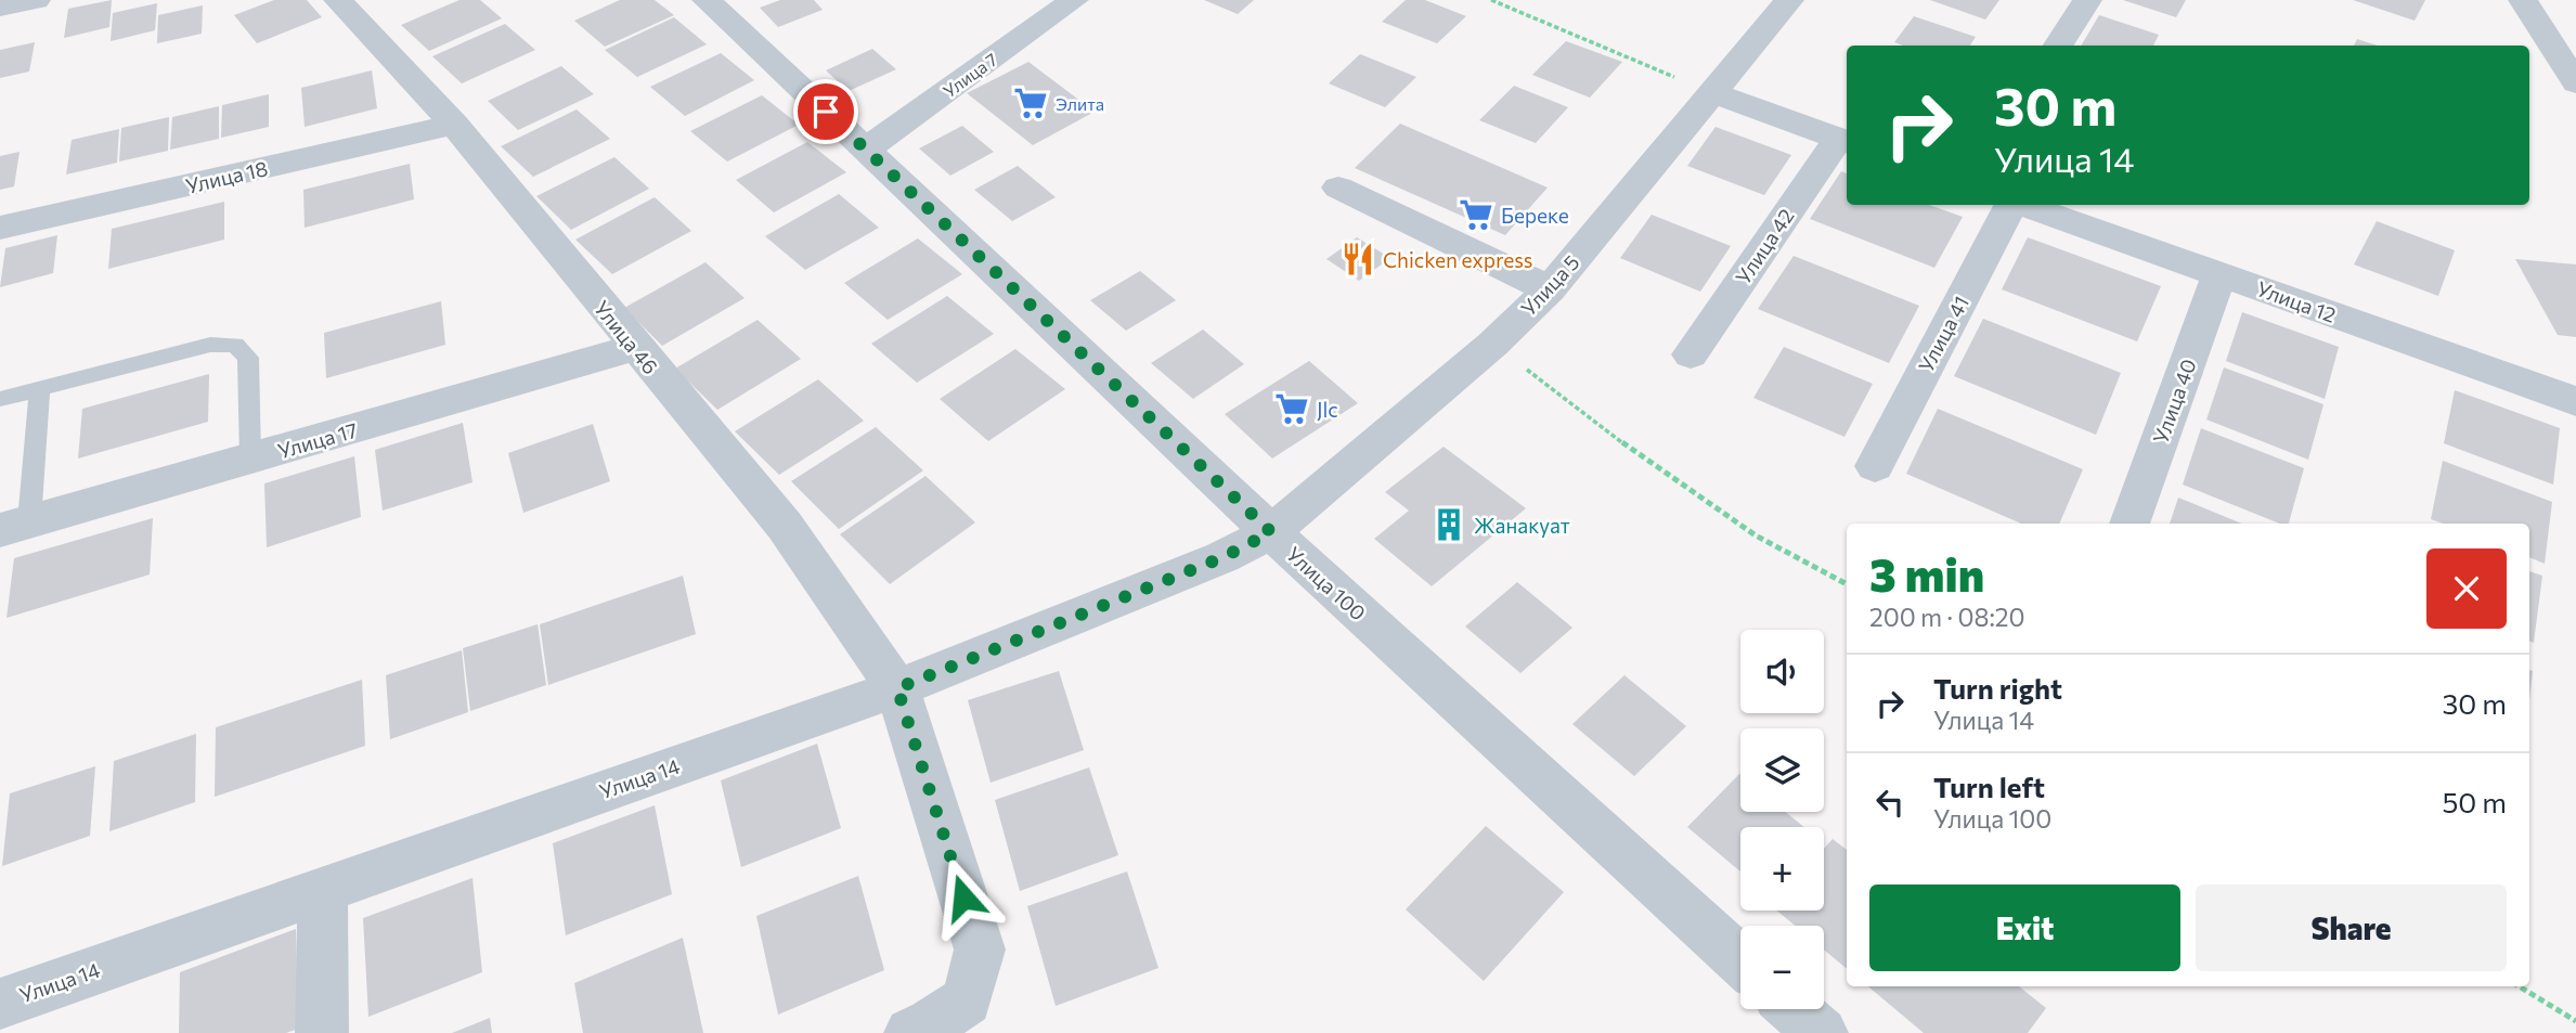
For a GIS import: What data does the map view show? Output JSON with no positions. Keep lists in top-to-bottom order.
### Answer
{
  "streets": {
    "street": [
      "Улица 7",
      "Улица 18",
      "Улица 42",
      "Улица 5",
      "Улица 12",
      "Улица 41",
      "Улица 46",
      "Улица 40",
      "Улица 17",
      "Улица 100",
      "Улица 14"
    ]
  },
  "crossings": [
    ["Улица 7", "Улица 100"],
    ["Улица 18", "Улица 46"],
    ["Улица 5", "Улица 100"],
    ["Улица 5", "Улица 14"],
    ["Улица 12", "Улица 40"],
    ["Улица 46", "Улица 17"],
    ["Улица 46", "Улица 14"],
    ["Улица 100", "Улица 14"]
  ],
  "places": {
    "supermarket": ["Элита", "Береке", "Jlc"],
    "restaurant": ["Chicken express"],
    "building": ["Жанакуат"]
  },
  "page": {
    "turn": ["30 m", "Улица 14"],
    "heading": ["3 min", "200 m · 08:20"],
    "map_buttons": ["+", "−"],
    "list": [
      {
        "name": "Turn right",
        "note": "Улица 14",
        "value": "30 m"
      },
      {
        "name": "Turn left",
        "note": "Улица 100",
        "value": "50 m"
      }
    ],
    "buttons": ["Exit", "Share"]
  }
}
